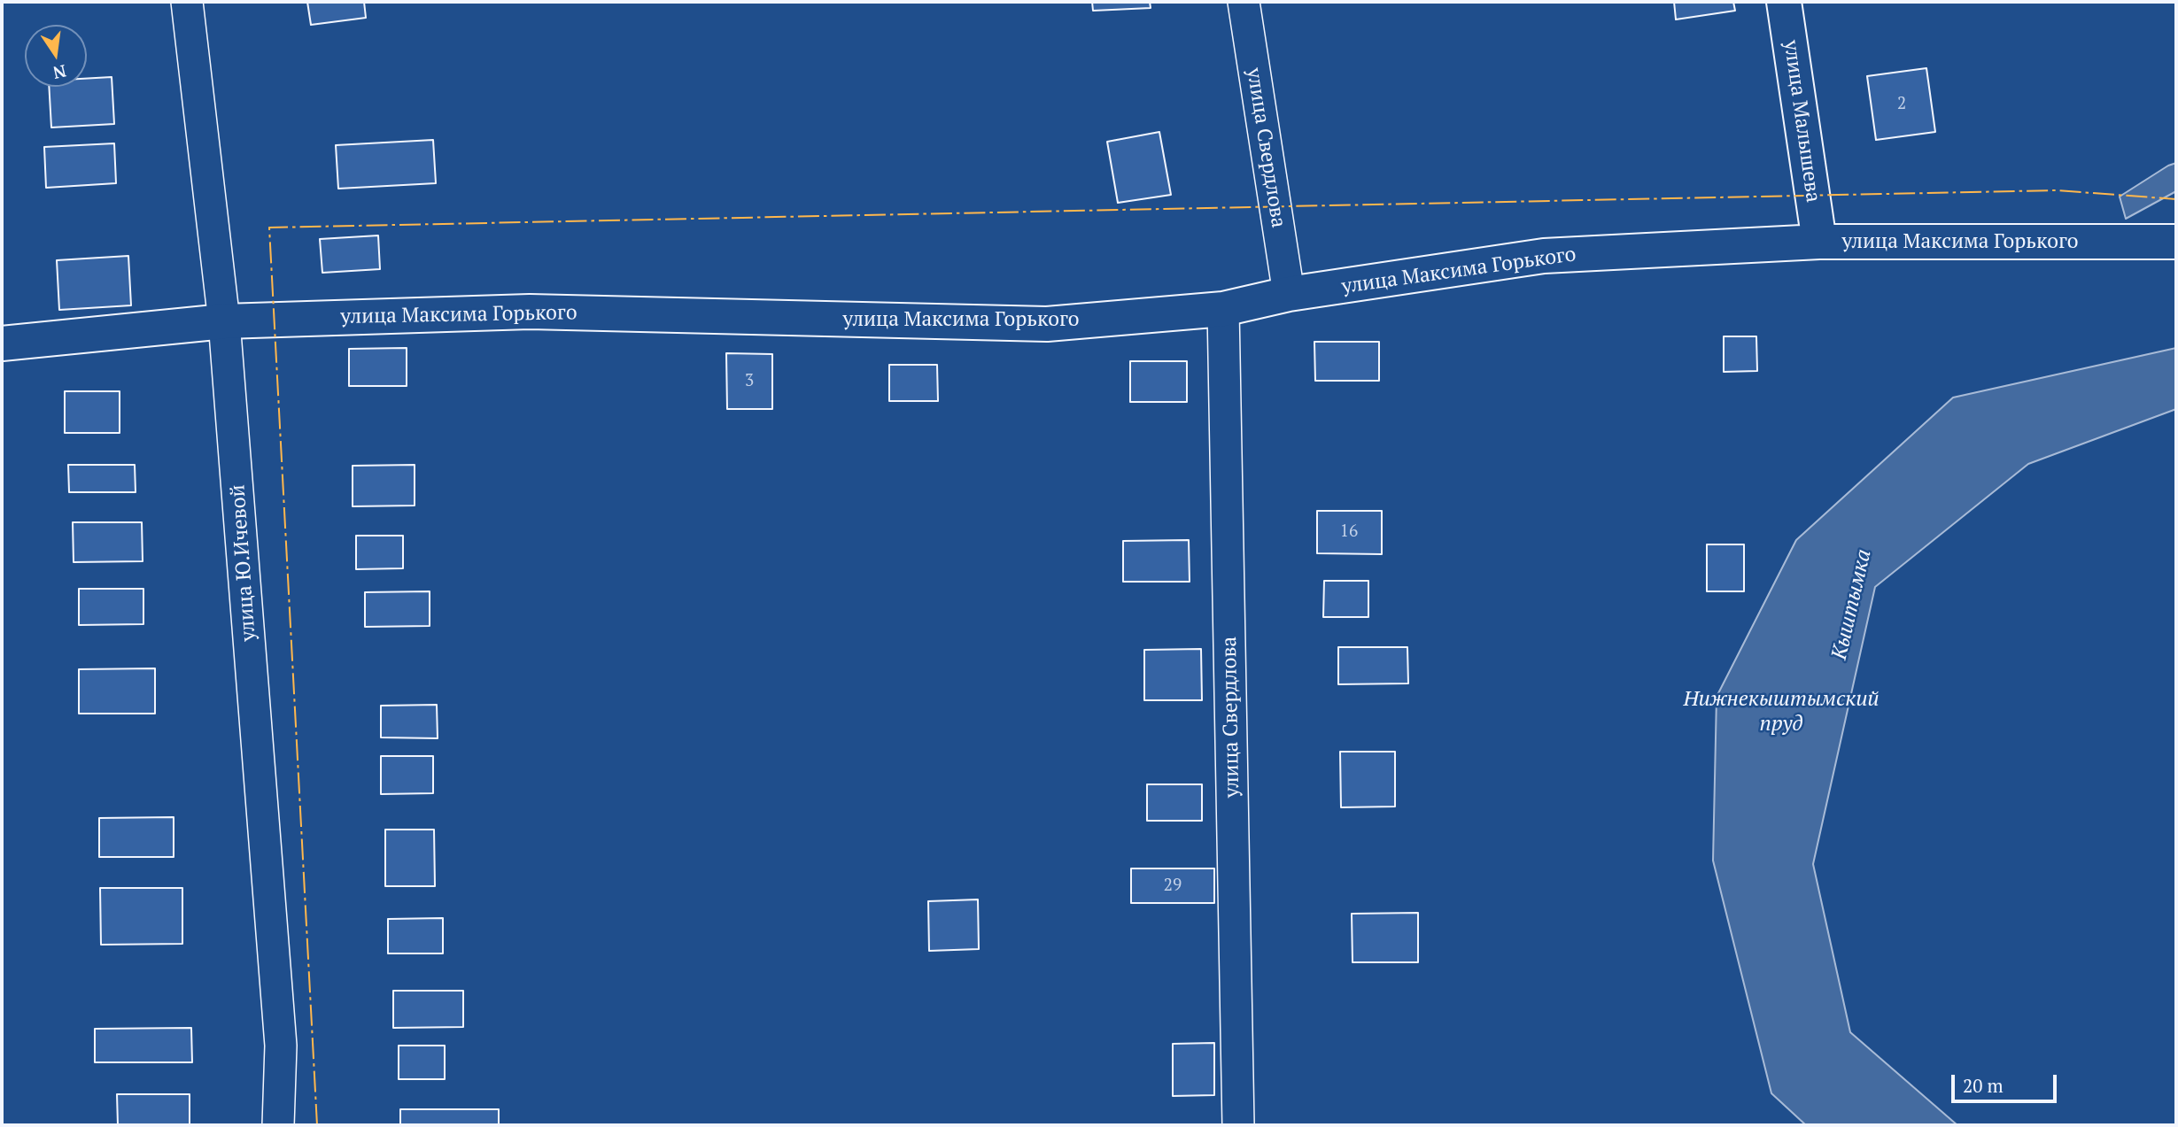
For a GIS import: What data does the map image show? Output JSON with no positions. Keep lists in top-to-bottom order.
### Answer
{
  "streets": {
    "street": [
      "улица Малышева",
      "улица Свердлова",
      "улица Максима Горького",
      "улица Ю.Ичевой"
    ]
  },
  "crossings": [
    ["улица Малышева", "улица Максима Горького"],
    ["улица Свердлова", "улица Максима Горького"],
    ["улица Максима Горького", "улица Ю.Ичевой"]
  ],
  "water": ["Кыштымка", "Нижнекыштымский пруд"],
  "house_numbers": [
    "2",
    "3",
    "16",
    "29"
  ],
  "scale_bar": "20 m",
  "north": "bottom"
}
